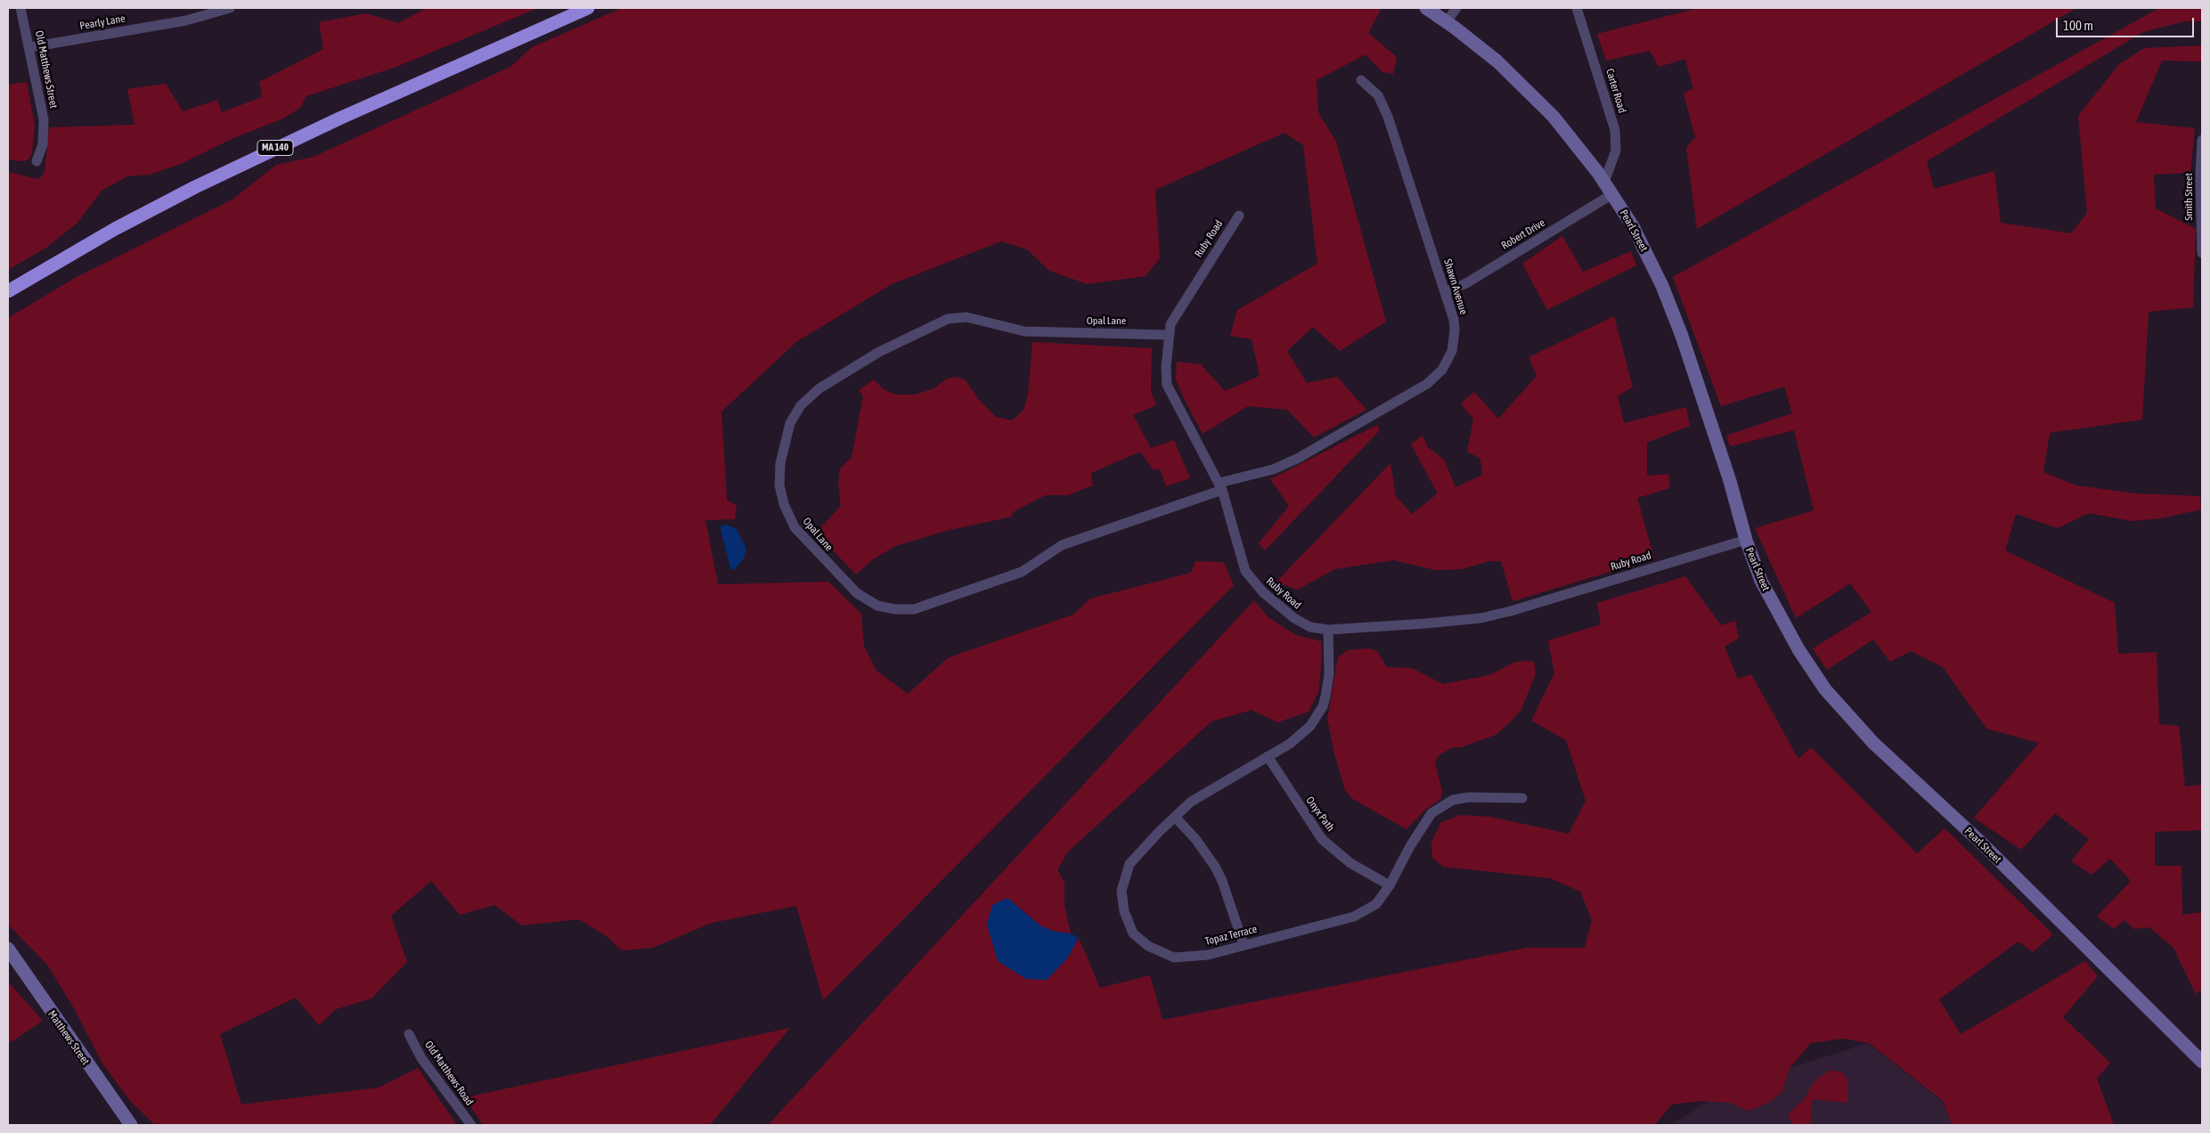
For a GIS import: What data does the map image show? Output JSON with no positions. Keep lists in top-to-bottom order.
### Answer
{
  "streets": {
    "highway": ["MA 140"],
    "main road": ["Pearl Street", "Matthews Street"],
    "street": [
      "Pearly Lane",
      "Old Matthews Street",
      "Carter Road",
      "Smith Street",
      "Robert Drive",
      "Ruby Road",
      "Shawn Avenue",
      "Opal Lane",
      "Onyx Path",
      "Topaz Terrace",
      "Old Matthews Road"
    ]
  },
  "crossings": [
    ["Pearly Lane", "Old Matthews Street"],
    ["Carter Road", "Pearl Street"],
    ["Pearl Street", "Robert Drive"],
    ["Pearl Street", "Ruby Road"],
    ["Robert Drive", "Shawn Avenue"],
    ["Ruby Road", "Shawn Avenue"],
    ["Ruby Road", "Opal Lane"],
    ["Ruby Road", "Topaz Terrace"],
    ["Shawn Avenue", "Opal Lane"],
    ["Onyx Path", "Topaz Terrace"]
  ],
  "scale_bar": "100 m"
}
